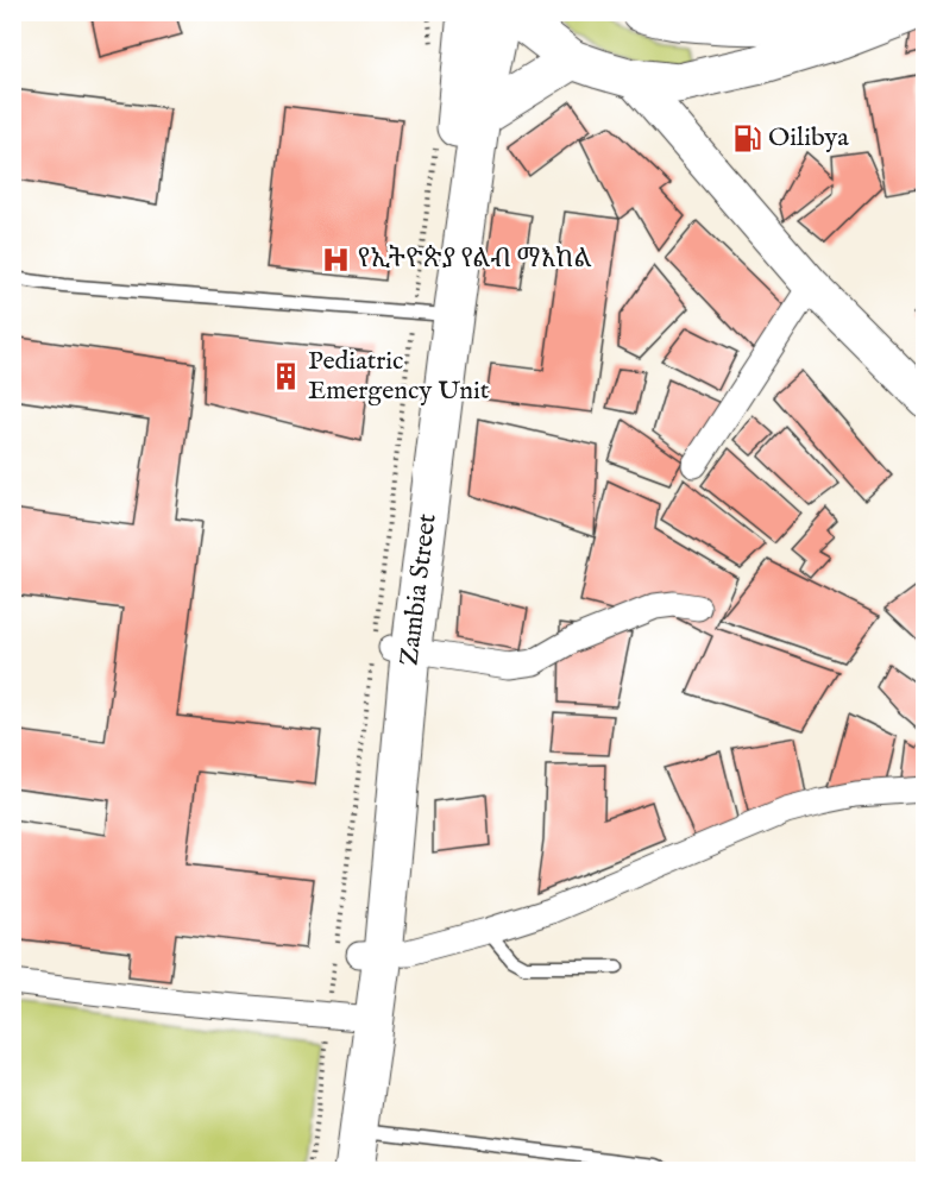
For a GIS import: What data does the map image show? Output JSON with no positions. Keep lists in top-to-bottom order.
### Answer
{
  "streets": {
    "main road": ["Zambia Street"]
  },
  "places": {
    "fuel station": ["Oilibya"],
    "hospital": ["የኢትዮጵያ የልብ ማእከል"],
    "building": ["Pediatric Emergency Unit"]
  }
}
